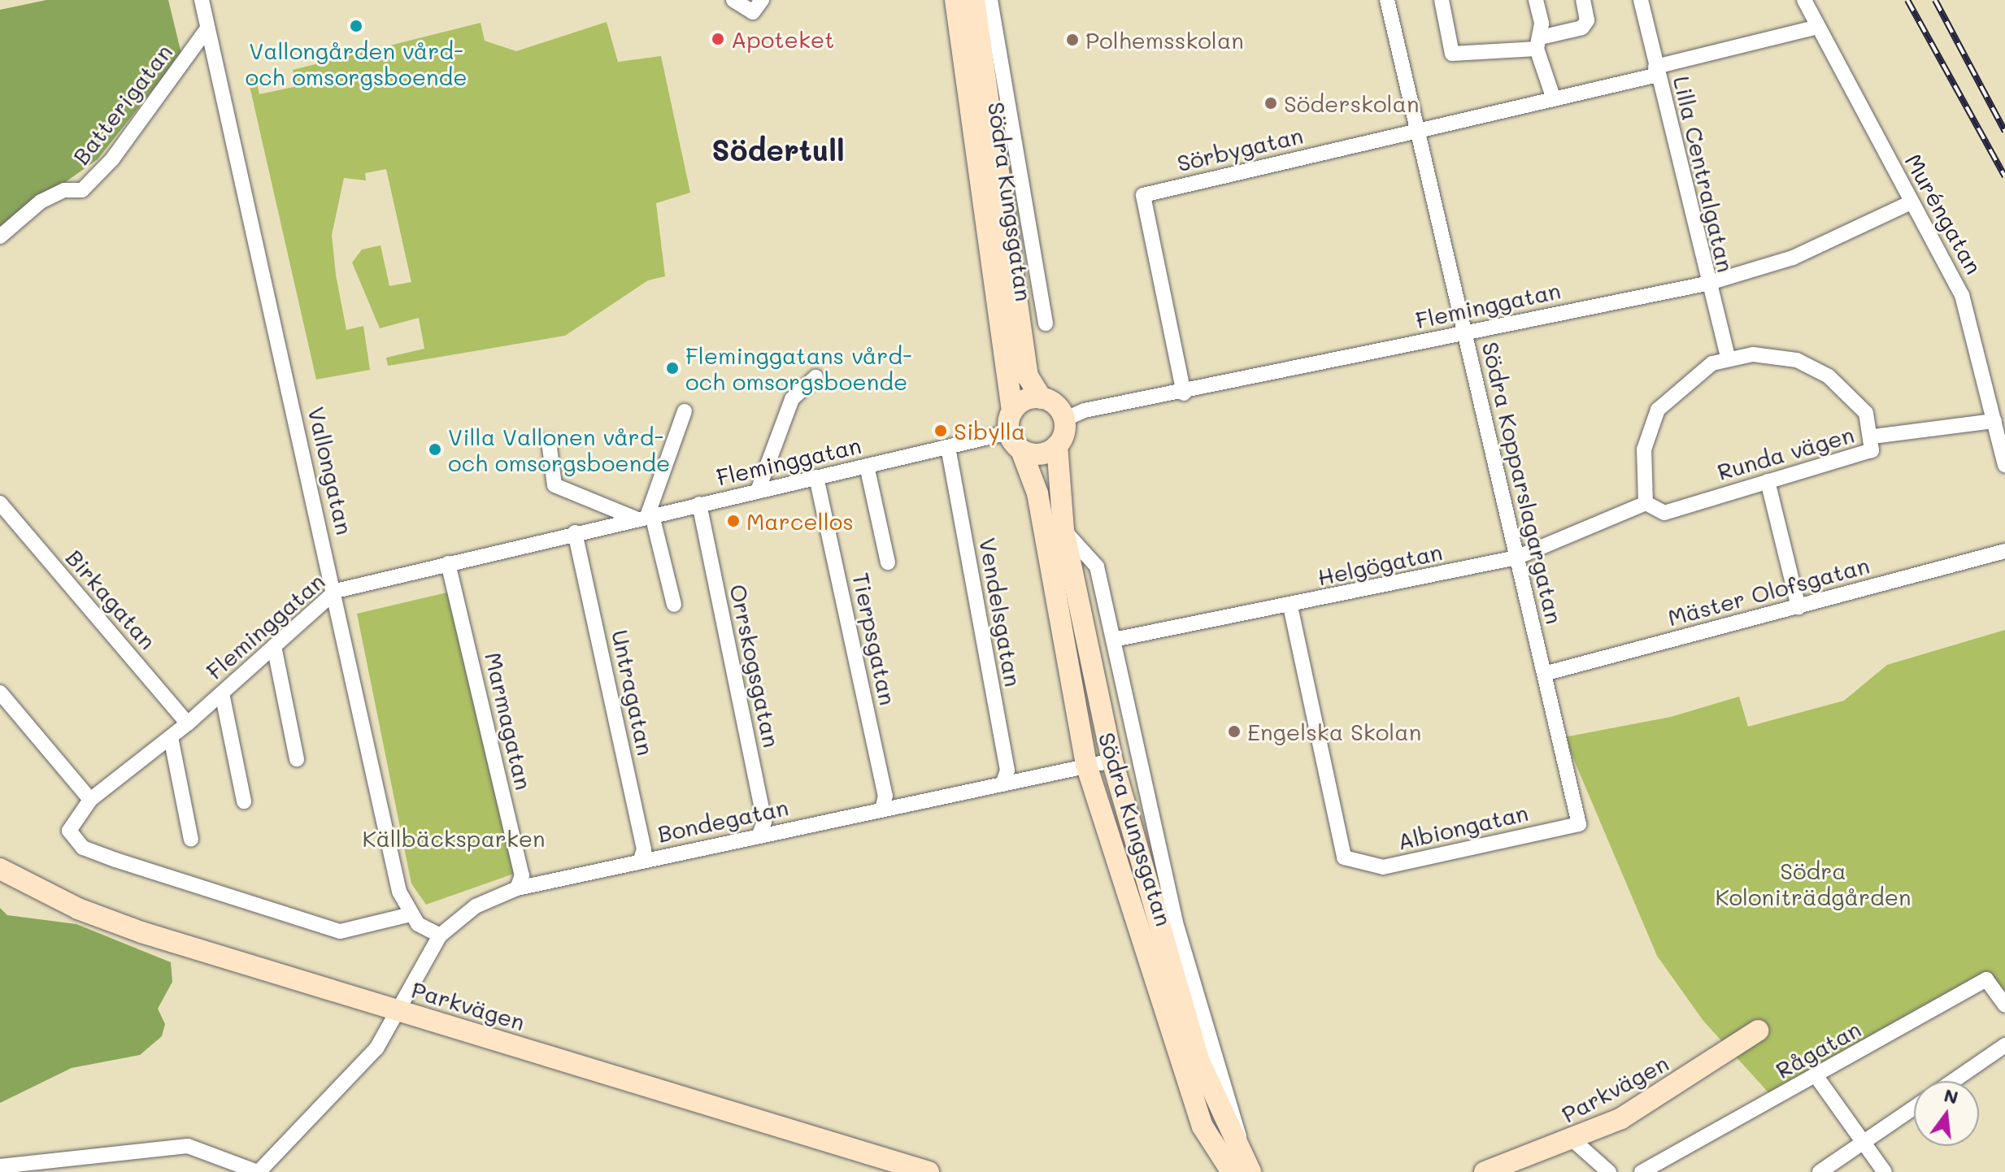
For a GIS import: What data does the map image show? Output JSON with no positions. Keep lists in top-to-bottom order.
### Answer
{
  "streets": {
    "main road": ["Södra Kungsgatan", "Parkvägen"],
    "street": [
      "Batterigatan",
      "Sörbygatan",
      "Lilla Centralgatan",
      "Muréngatan",
      "Fleminggatan",
      "Runda vägen",
      "Vallongatan",
      "Södra Kopparslagargatan",
      "Helgögatan",
      "Mäster Olofsgatan",
      "Birkagatan",
      "Vendelsgatan",
      "Tierpsgatan",
      "Orrskogsgatan",
      "Untragatan",
      "Marmagatan",
      "Bondegatan",
      "Albiongatan",
      "Rågatan"
    ]
  },
  "crossings": [
    ["Batterigatan", "Vallongatan"],
    ["Sörbygatan", "Lilla Centralgatan"],
    ["Sörbygatan", "Muréngatan"],
    ["Sörbygatan", "Fleminggatan"],
    ["Sörbygatan", "Södra Kopparslagargatan"],
    ["Lilla Centralgatan", "Fleminggatan"],
    ["Lilla Centralgatan", "Runda vägen"],
    ["Södra Kungsgatan", "Fleminggatan"],
    ["Södra Kungsgatan", "Helgögatan"],
    ["Södra Kungsgatan", "Bondegatan"],
    ["Muréngatan", "Fleminggatan"],
    ["Fleminggatan", "Vallongatan"],
    ["Fleminggatan", "Södra Kopparslagargatan"],
    ["Fleminggatan", "Birkagatan"],
    ["Fleminggatan", "Vendelsgatan"],
    ["Fleminggatan", "Tierpsgatan"],
    ["Fleminggatan", "Orrskogsgatan"],
    ["Fleminggatan", "Untragatan"],
    ["Fleminggatan", "Marmagatan"],
    ["Runda vägen", "Helgögatan"],
    ["Södra Kopparslagargatan", "Helgögatan"],
    ["Södra Kopparslagargatan", "Mäster Olofsgatan"],
    ["Södra Kopparslagargatan", "Albiongatan"],
    ["Helgögatan", "Albiongatan"],
    ["Vendelsgatan", "Bondegatan"],
    ["Tierpsgatan", "Bondegatan"],
    ["Orrskogsgatan", "Bondegatan"],
    ["Untragatan", "Bondegatan"],
    ["Marmagatan", "Bondegatan"],
    ["Bondegatan", "Parkvägen"]
  ],
  "districts": ["Södertull"],
  "parks": ["Källbäcksparken", "Södra Koloniträdgården"],
  "places": [
    "Vallongården vård- och omsorgsboende",
    "Apoteket",
    "Polhemsskolan",
    "Söderskolan",
    "Fleminggatans vård- och omsorgsboende",
    "Sibylla",
    "Villa Vallonen vård- och omsorgsboende",
    "Marcellos",
    "Engelska Skolan"
  ],
  "north": "top"
}
